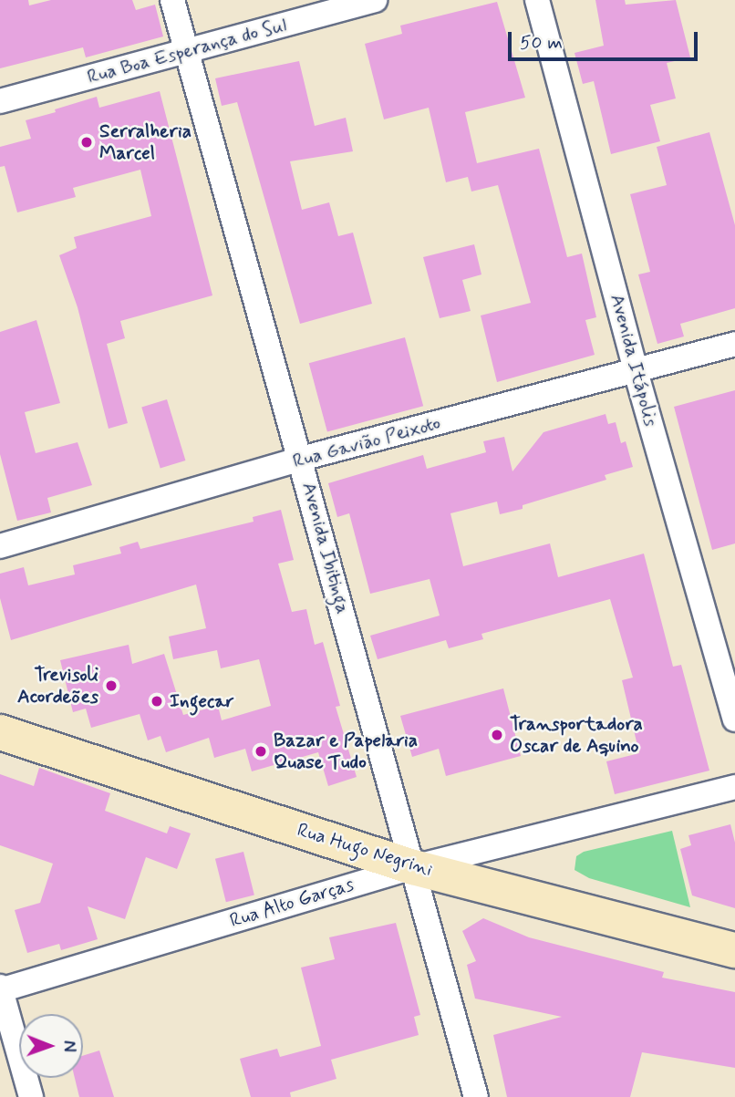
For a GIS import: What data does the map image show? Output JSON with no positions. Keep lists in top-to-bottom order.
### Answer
{
  "streets": {
    "main road": ["Rua Hugo Negrini"],
    "street": [
      "Rua Boa Esperança do Sul",
      "Avenida Itápolis",
      "Rua Gavião Peixoto",
      "Avenida Ibitinga",
      "Rua Alto Garças"
    ]
  },
  "crossings": [
    ["Rua Boa Esperança do Sul", "Avenida Ibitinga"],
    ["Avenida Itápolis", "Rua Gavião Peixoto"],
    ["Rua Gavião Peixoto", "Avenida Ibitinga"],
    ["Avenida Ibitinga", "Rua Hugo Negrini"],
    ["Avenida Ibitinga", "Rua Alto Garças"],
    ["Rua Hugo Negrini", "Rua Alto Garças"]
  ],
  "places": [
    "Serralheria Marcel",
    "Trevisoli Acordeões",
    "Ingecar",
    "Transportadora Oscar de Aquino",
    "Bazar e Papelaria Quase Tudo"
  ],
  "scale_bar": "50 m",
  "north": "right"
}
